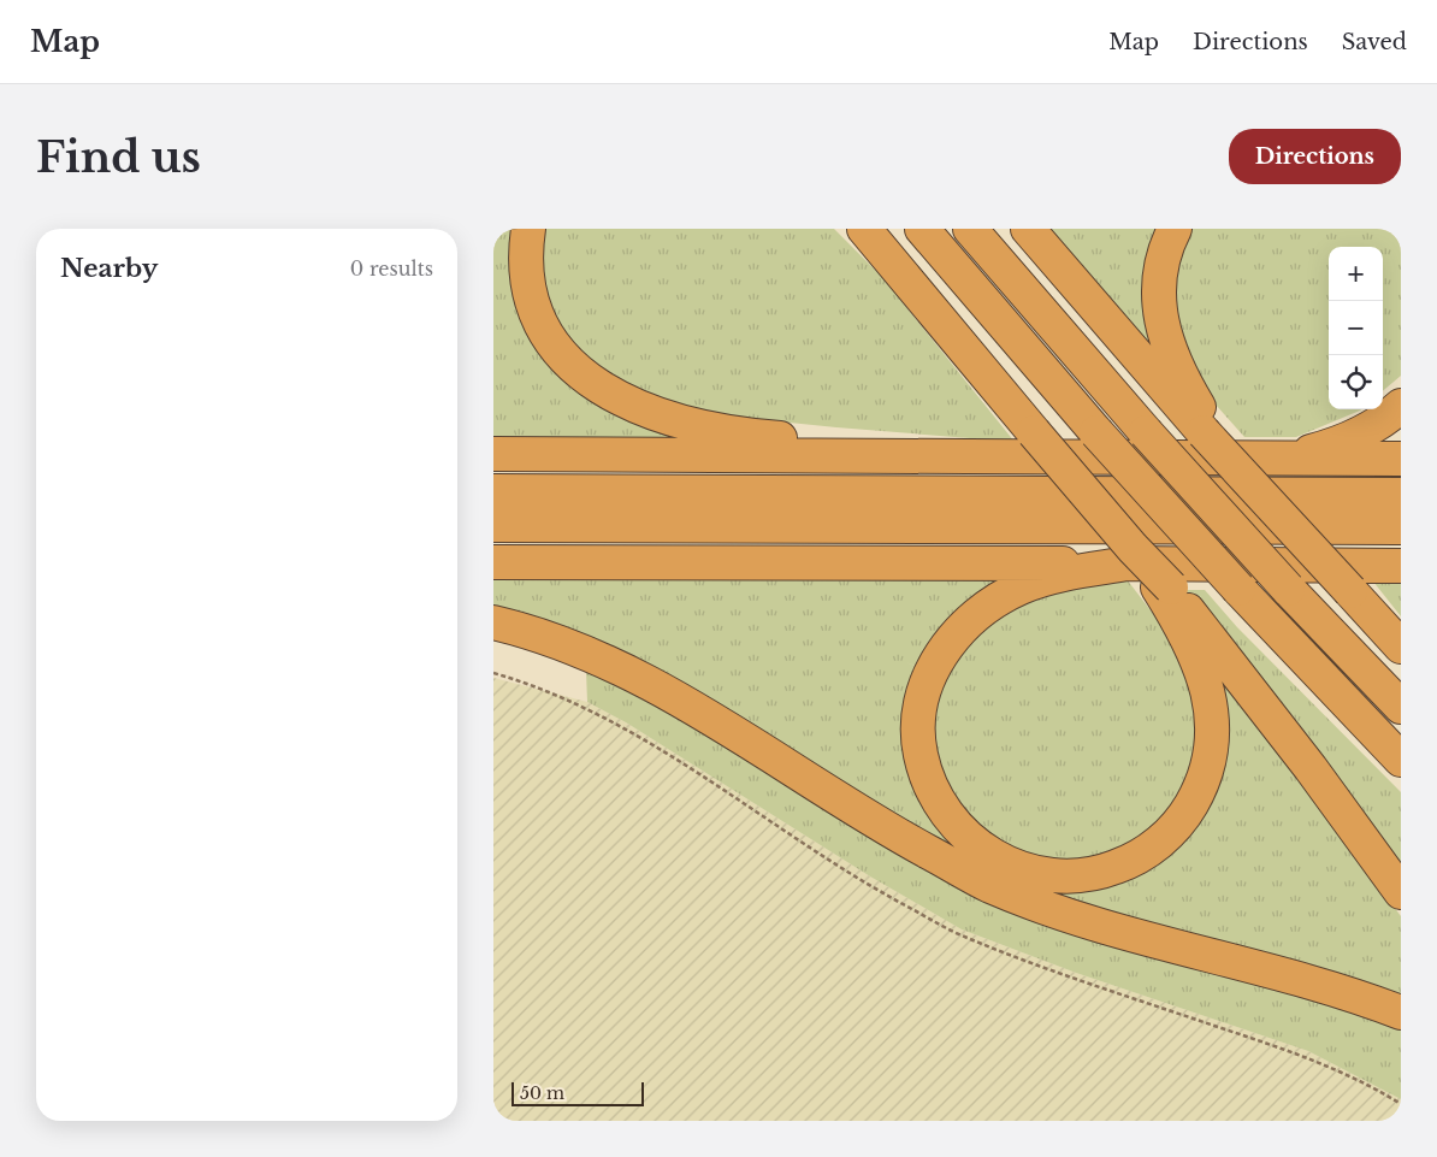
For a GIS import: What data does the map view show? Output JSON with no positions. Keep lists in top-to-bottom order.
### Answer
{
  "scale_bar": "50 m",
  "page": {
    "header": "Map",
    "nav": ["Map", "Directions", "Saved"],
    "buttons": "Directions",
    "title": "Find us",
    "heading": ["Nearby", "0 results"],
    "map_buttons": ["+", "−"],
    "scale": "50 m"
  }
}
